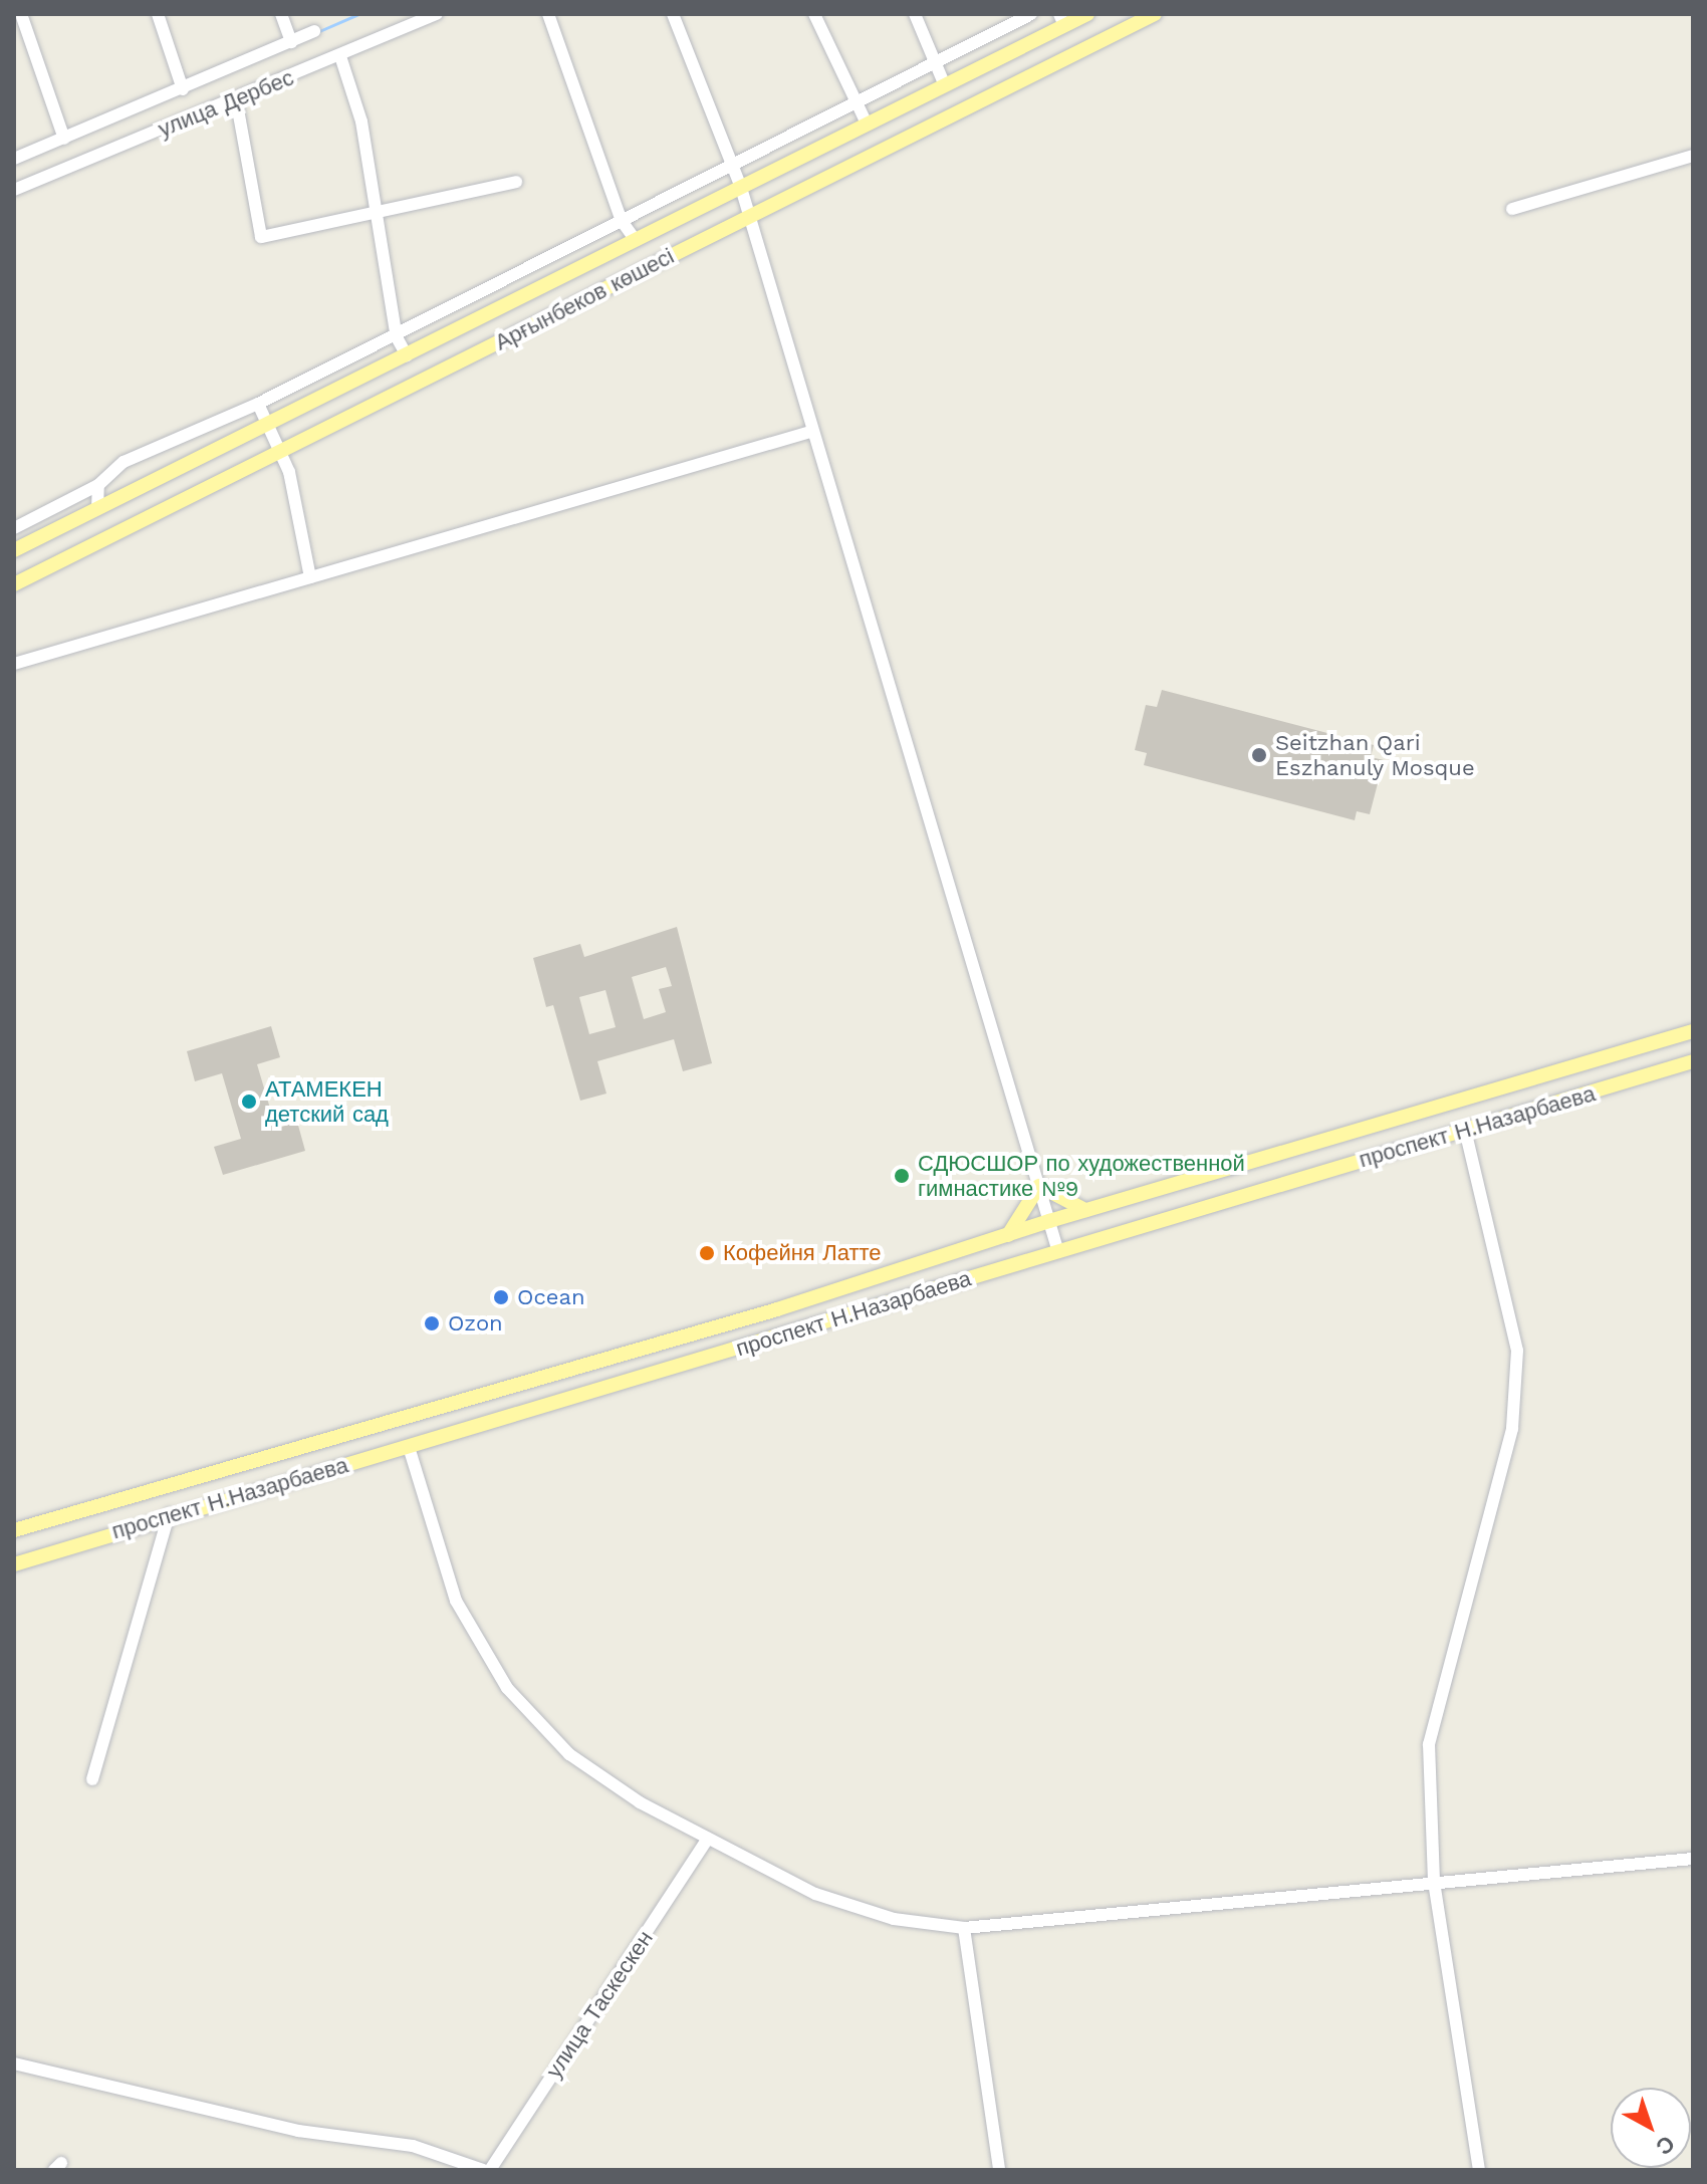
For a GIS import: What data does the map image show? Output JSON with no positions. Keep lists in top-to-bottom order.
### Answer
{
  "streets": {
    "main road": ["Арғынбеков көшесі", "проспект Н.Назарбаева"],
    "street": ["улица Дербес", "улица Таскескен"]
  },
  "places": [
    "Seitzhan Qari Eszhanuly Mosque",
    "АТАМЕКЕН детский сад",
    "СДЮСШОР по художественной гимнастике №9",
    "Кофейня Латте",
    "Ocean",
    "Ozon"
  ],
  "north": "bottom right"
}
